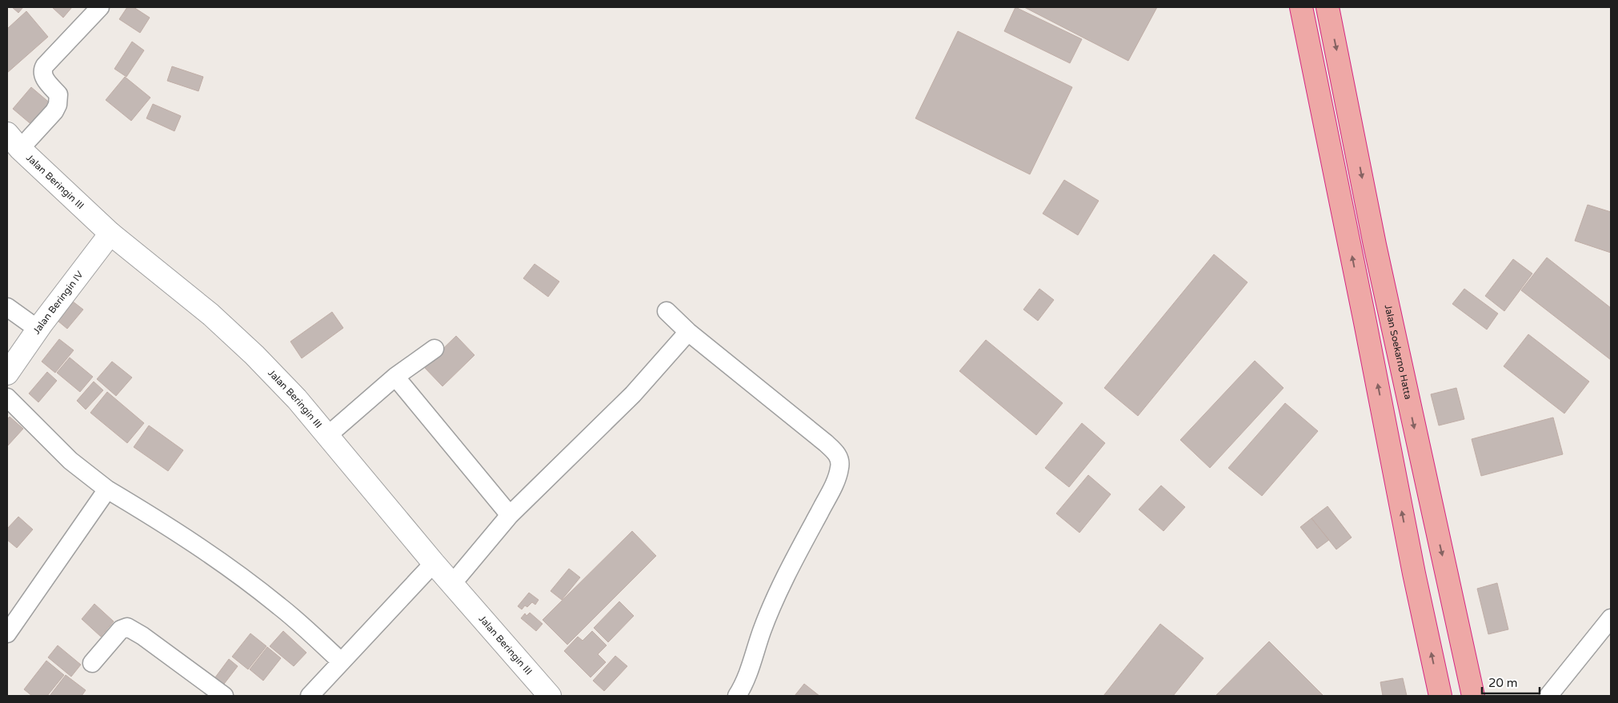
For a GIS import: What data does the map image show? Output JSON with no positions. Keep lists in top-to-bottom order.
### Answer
{
  "streets": {
    "highway": ["Jalan Soekarno Hatta"],
    "street": ["Jalan Beringin III", "Jalan Beringin IV"]
  },
  "crossings": [
    ["Jalan Beringin III", "Jalan Beringin IV"]
  ],
  "scale_bar": "20 m"
}
